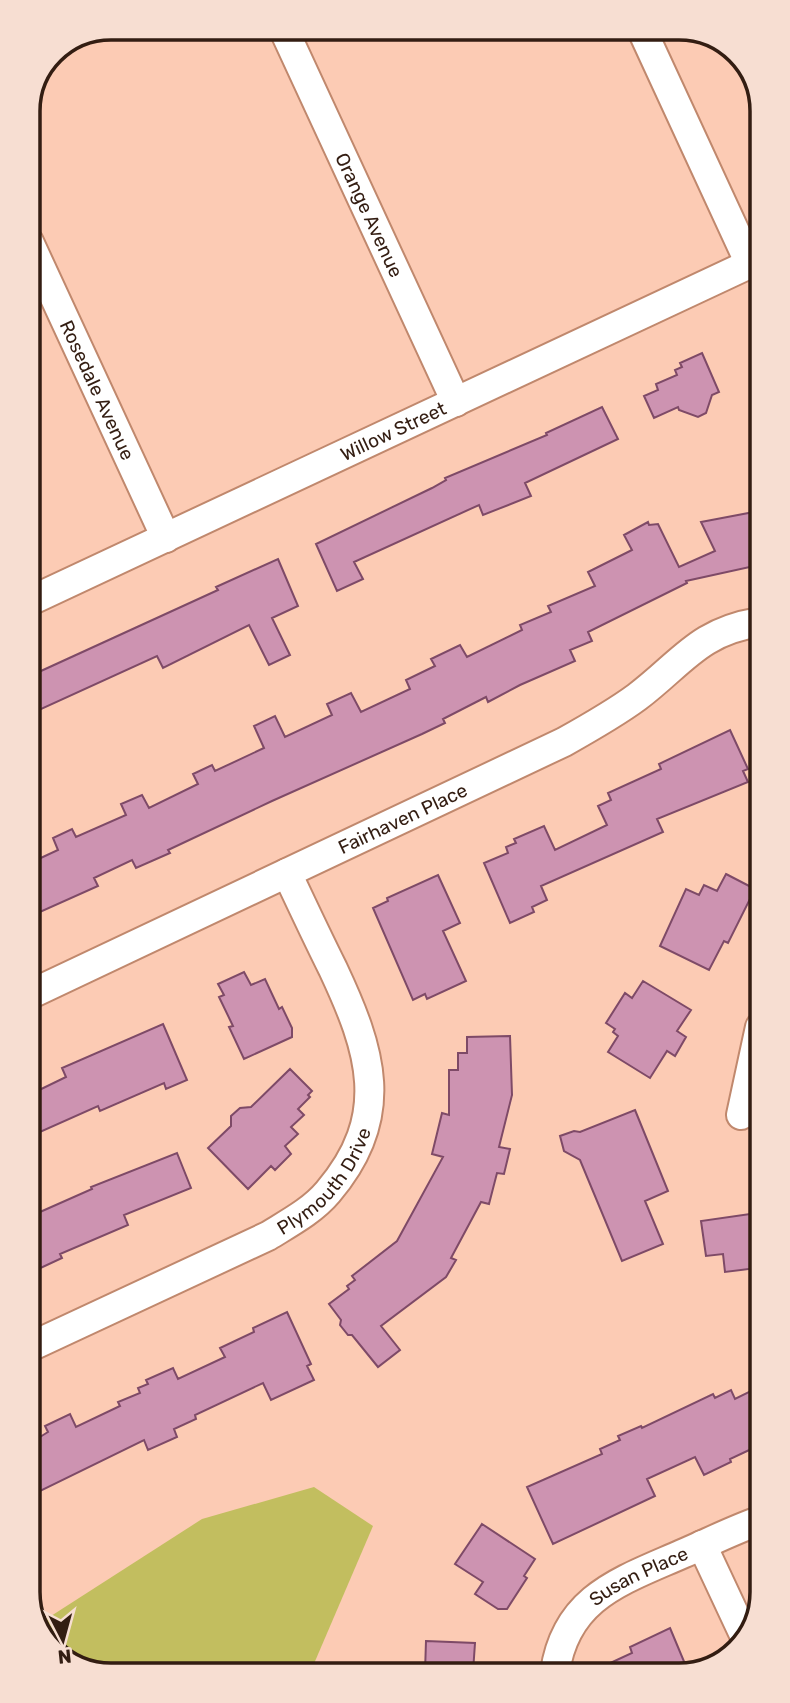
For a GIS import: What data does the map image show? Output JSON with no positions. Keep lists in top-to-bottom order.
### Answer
{
  "streets": {
    "street": [
      "Orange Avenue",
      "Rosedale Avenue",
      "Willow Street",
      "Fairhaven Place",
      "Plymouth Drive",
      "Susan Place"
    ]
  },
  "crossings": [
    ["Orange Avenue", "Willow Street"],
    ["Rosedale Avenue", "Willow Street"],
    ["Fairhaven Place", "Plymouth Drive"]
  ],
  "north": "bottom"
}
